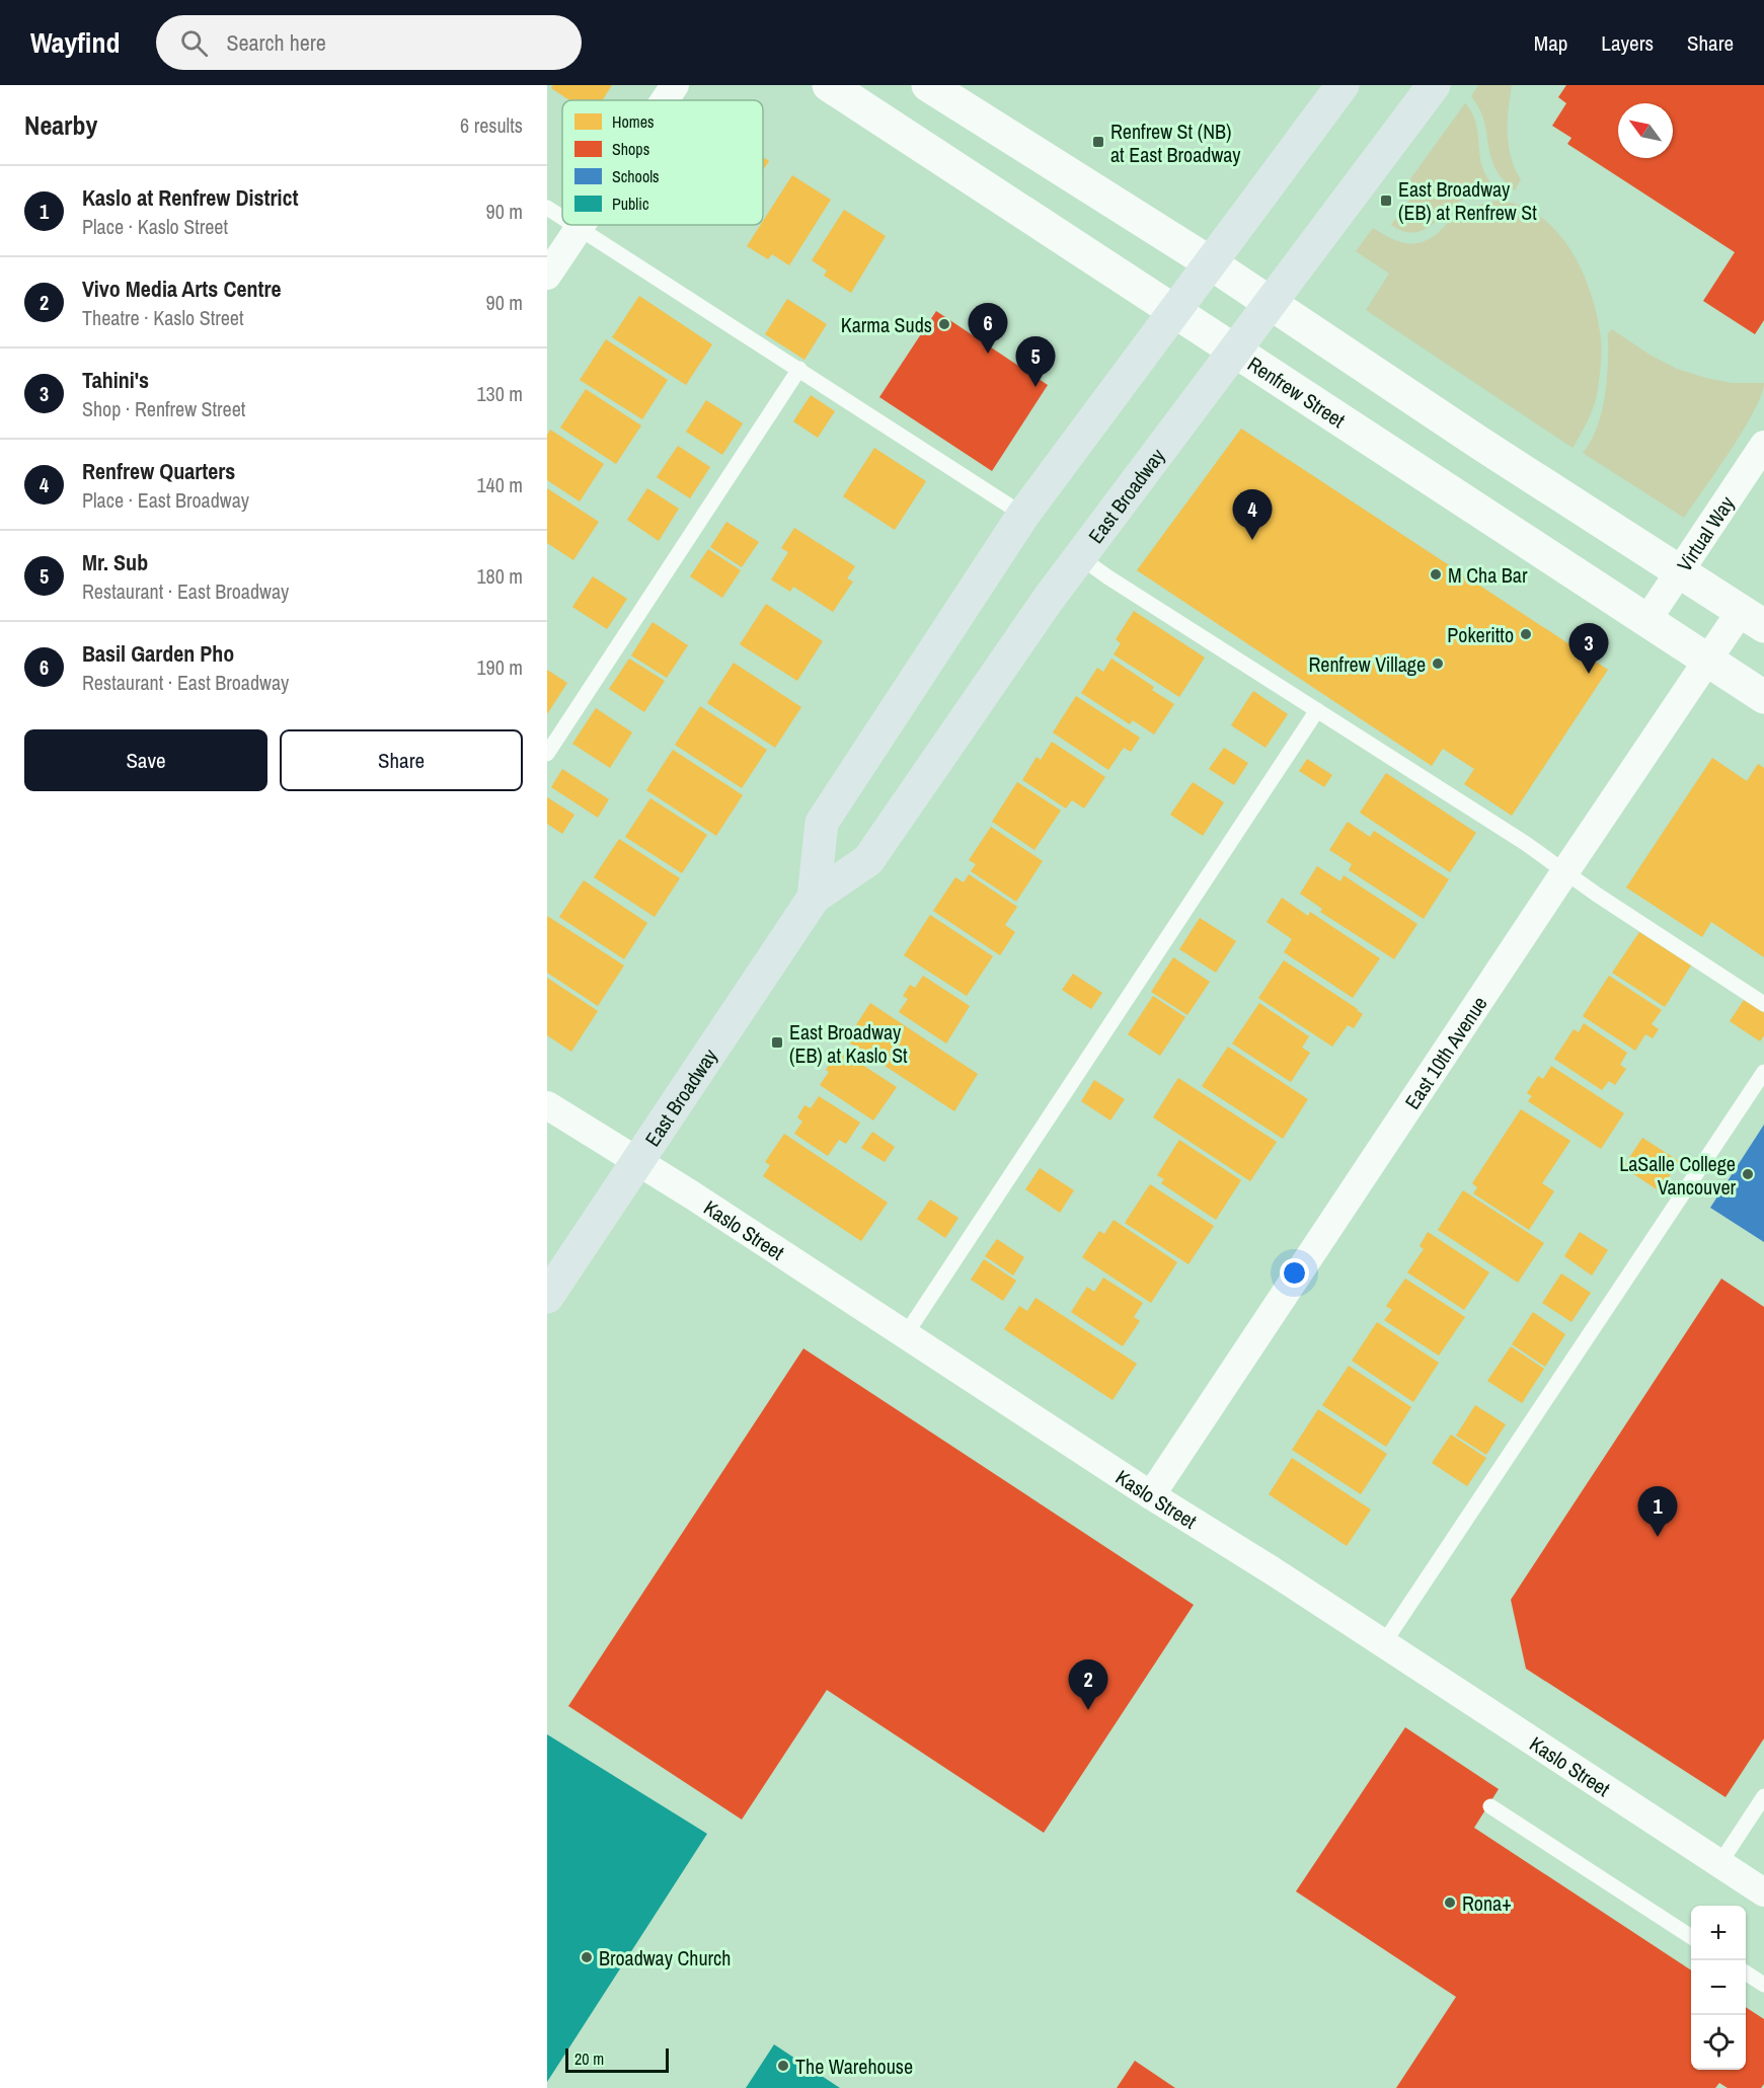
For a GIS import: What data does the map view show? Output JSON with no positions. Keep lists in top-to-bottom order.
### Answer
{
  "streets": {
    "main road": ["East Broadway"],
    "street": [
      "Renfrew Street",
      "Virtual Way",
      "East 10th Avenue",
      "Kaslo Street"
    ]
  },
  "crossings": [
    ["Renfrew Street", "East Broadway"],
    ["Renfrew Street", "Virtual Way"],
    ["Renfrew Street", "East 10th Avenue"],
    ["East Broadway", "Kaslo Street"],
    ["East 10th Avenue", "Kaslo Street"]
  ],
  "places": {
    "transit": ["Renfrew St (NB) at East Broadway", "East Broadway (EB) at Renfrew St", "East Broadway (EB) at Kaslo St"],
    "other": [
      "Karma Suds",
      "M Cha Bar",
      "Pokeritto",
      "Renfrew Village",
      "LaSalle College Vancouver",
      "Rona+",
      "Broadway Church",
      "The Warehouse"
    ]
  },
  "legend": [
    "Homes",
    "Shops",
    "Schools",
    "Public"
  ],
  "scale_bar": "20 m",
  "north": "top left",
  "page": {
    "header": "Wayfind",
    "search": "Search here",
    "nav": ["Map", "Layers", "Share"],
    "heading": ["Nearby", "6 results"],
    "list": [
      {
        "mark": "1",
        "name": "Kaslo at Renfrew District",
        "note": "Place · Kaslo Street",
        "value": "90 m"
      },
      {
        "mark": "2",
        "name": "Vivo Media Arts Centre",
        "note": "Theatre · Kaslo Street",
        "value": "90 m"
      },
      {
        "mark": "3",
        "name": "Tahini's",
        "note": "Shop · Renfrew Street",
        "value": "130 m"
      },
      {
        "mark": "4",
        "name": "Renfrew Quarters",
        "note": "Place · East Broadway",
        "value": "140 m"
      },
      {
        "mark": "5",
        "name": "Mr. Sub",
        "note": "Restaurant · East Broadway",
        "value": "180 m"
      },
      {
        "mark": "6",
        "name": "Basil Garden Pho",
        "note": "Restaurant · East Broadway",
        "value": "190 m"
      }
    ],
    "pins": [
      "6",
      "5",
      "4",
      "3",
      "1",
      "2"
    ],
    "buttons": ["Save", "Share"],
    "map_buttons": ["+", "−"],
    "scale": "20 m"
  }
}
